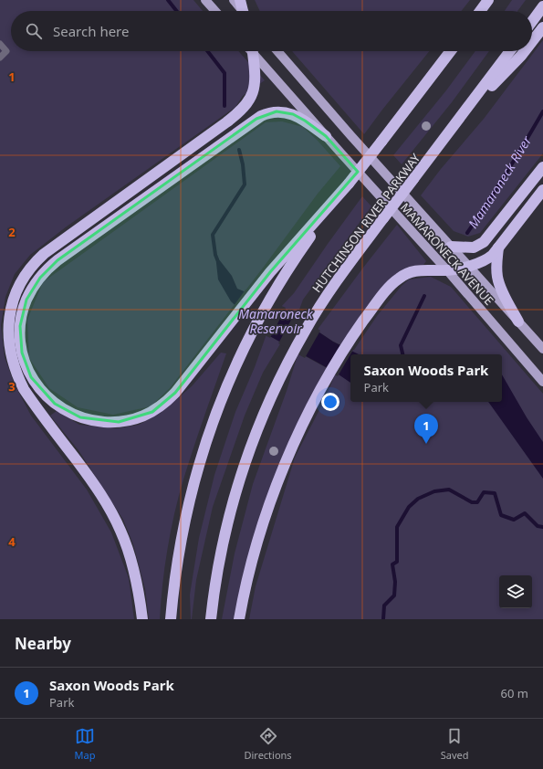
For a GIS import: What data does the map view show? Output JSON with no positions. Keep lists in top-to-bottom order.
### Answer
{
  "streets": {
    "highway": ["HUTCHINSON RIVER PARKWAY"],
    "main road": ["MAMARONECK AVENUE"]
  },
  "water": ["Mamaroneck River", "Mamaroneck Reservoir"],
  "page": {
    "search": "Search here",
    "popup": ["Saxon Woods Park", "Park"],
    "pins": "1",
    "heading": "Nearby",
    "list": [
      {
        "mark": "1",
        "name": "Saxon Woods Park",
        "note": "Park",
        "value": "60 m"
      }
    ],
    "nav": ["Map", "Directions", "Saved"]
  },
  "grid": {
    "rows": [
      "1",
      "2",
      "3",
      "4"
    ]
  }
}
